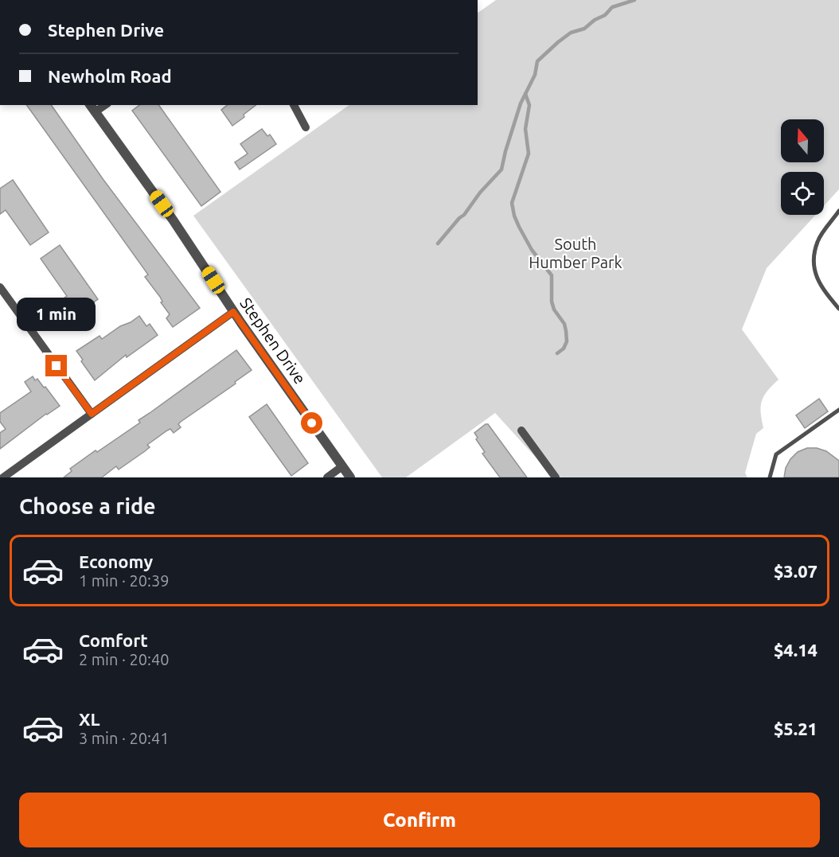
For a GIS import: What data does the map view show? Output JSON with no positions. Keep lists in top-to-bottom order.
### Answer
{
  "streets": {
    "street": ["Stephen Drive"]
  },
  "parks": ["South Humber Park"],
  "north": "top",
  "page": {
    "banner": ["Stephen Drive", "Newholm Road"],
    "bubble": "1 min",
    "heading": "Choose a ride",
    "list": [
      {
        "name": "Economy",
        "note": "1 min · 20:39",
        "value": "$3.07"
      },
      {
        "name": "Comfort",
        "note": "2 min · 20:40",
        "value": "$4.14"
      },
      {
        "name": "XL",
        "note": "3 min · 20:41",
        "value": "$5.21"
      }
    ],
    "buttons": "Confirm"
  }
}
